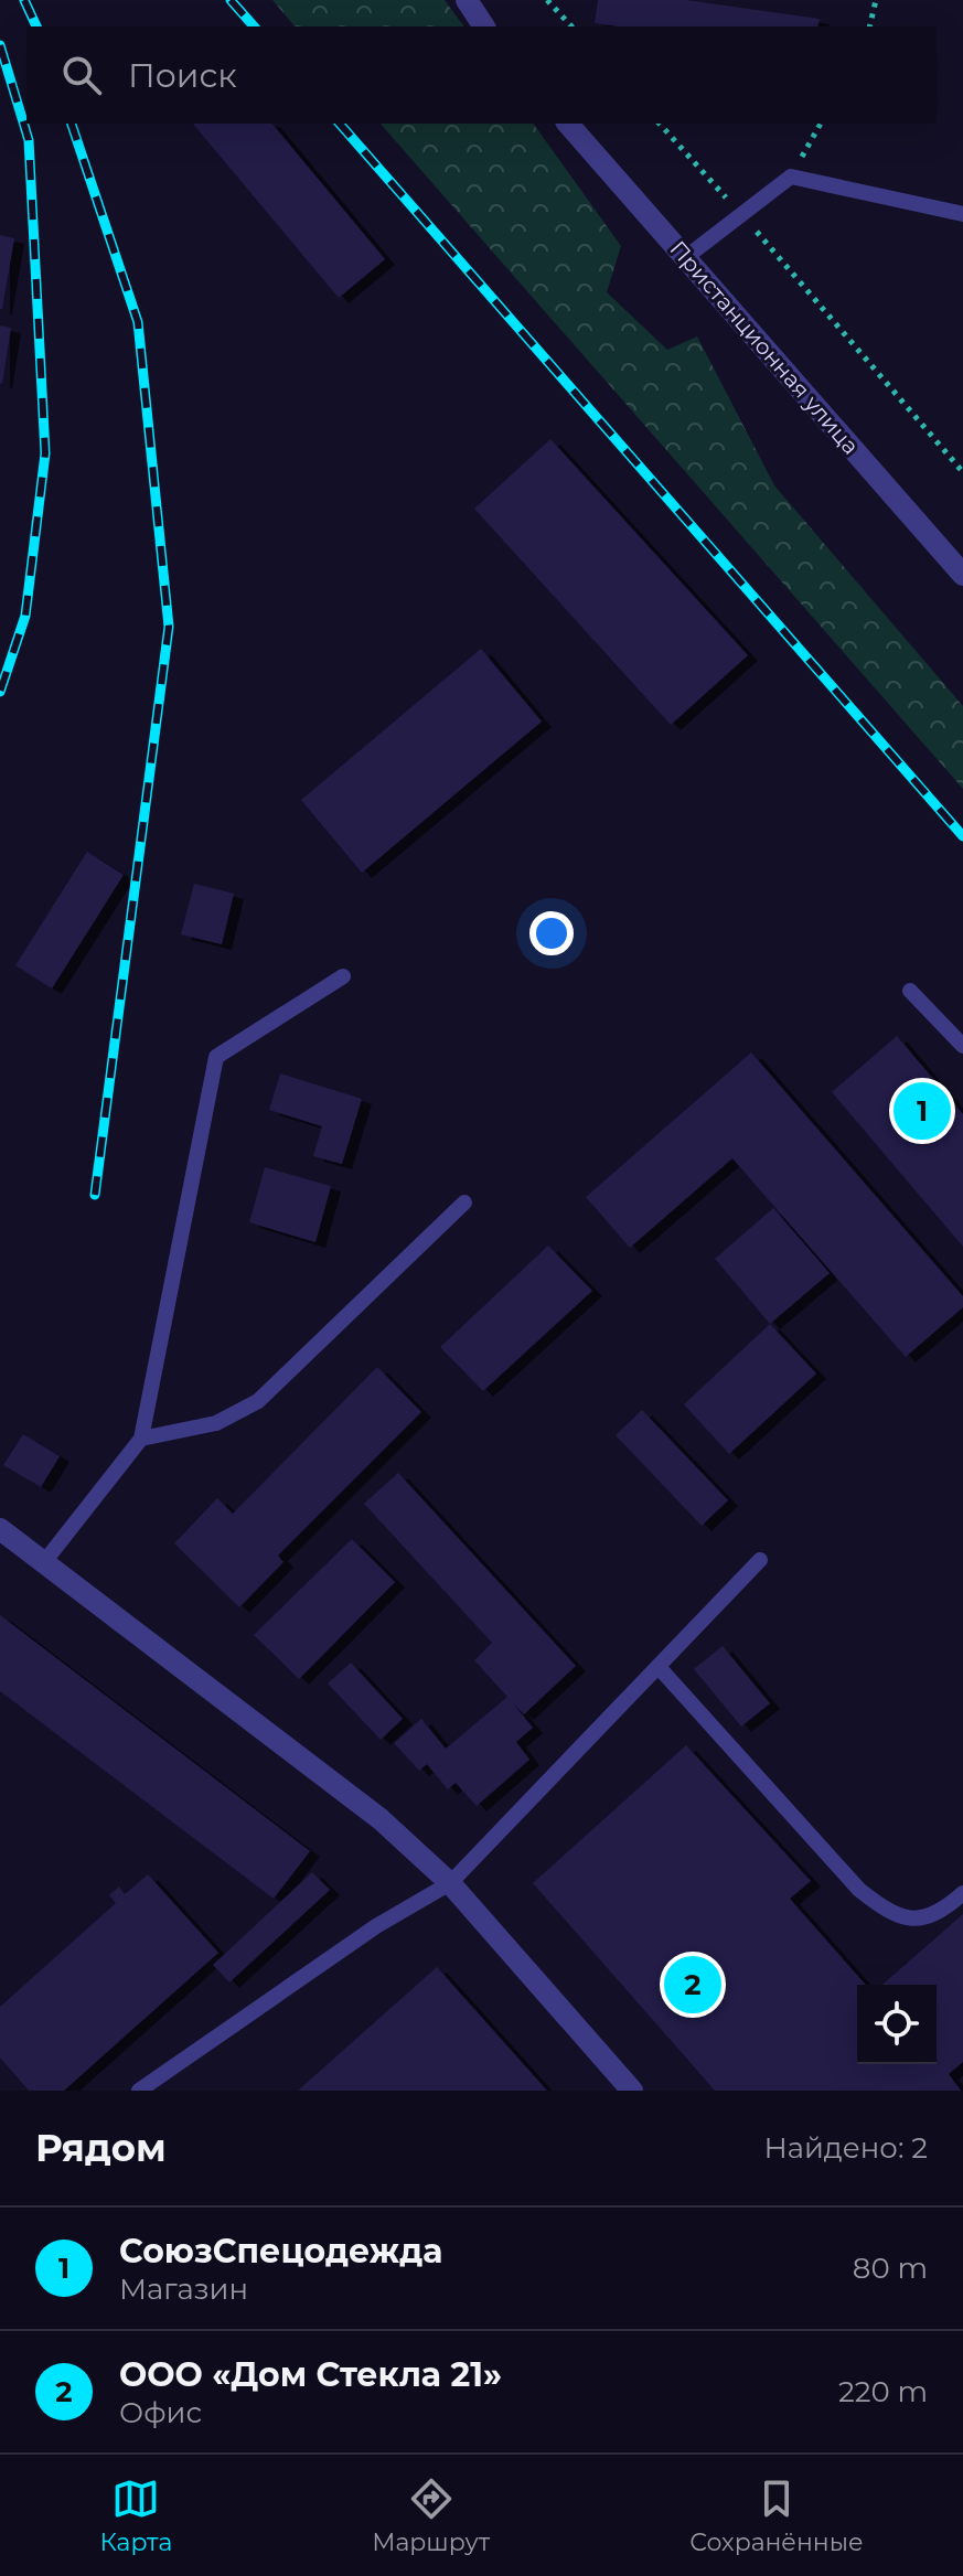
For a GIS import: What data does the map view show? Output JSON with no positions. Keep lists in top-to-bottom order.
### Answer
{
  "streets": {
    "street": ["Пристанционная улица"]
  },
  "page": {
    "search": "Поиск",
    "pins": ["1", "2"],
    "heading": ["Рядом", "Найдено: 2"],
    "list": [
      {
        "mark": "1",
        "name": "СоюзСпецодежда",
        "note": "Магазин",
        "value": "80 m"
      },
      {
        "mark": "2",
        "name": "ООО «Дом Стекла 21»",
        "note": "Офис",
        "value": "220 m"
      }
    ],
    "nav": ["Карта", "Маршрут", "Сохранённые"]
  }
}
